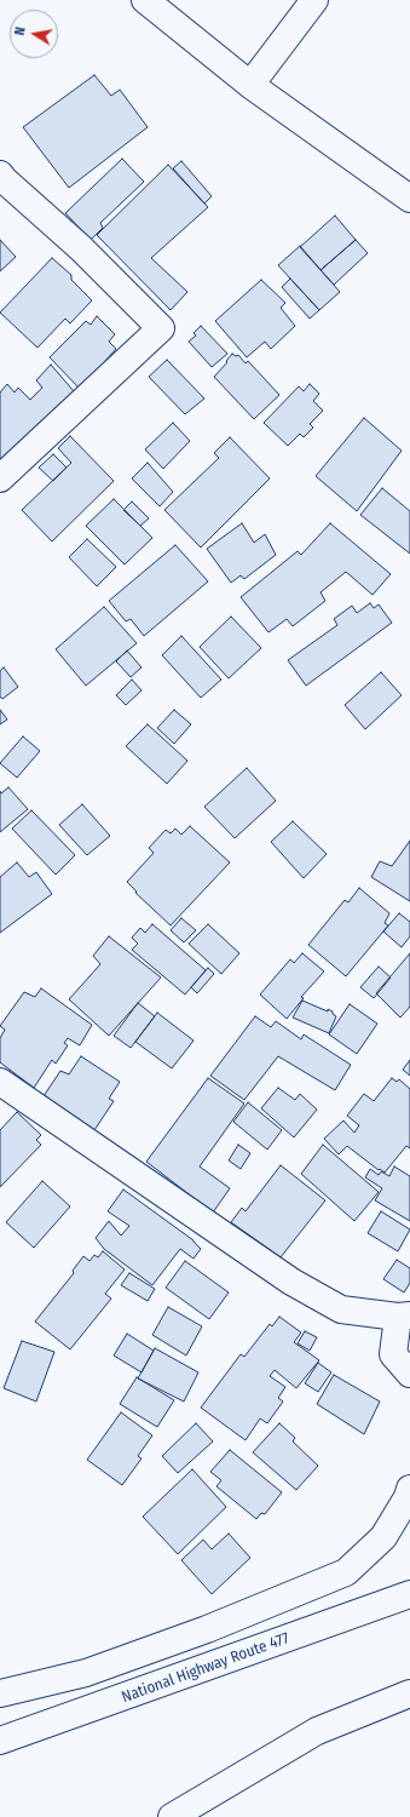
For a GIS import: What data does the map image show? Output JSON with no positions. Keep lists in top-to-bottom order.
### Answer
{
  "streets": {
    "main road": ["National Highway Route 477"]
  },
  "north": "left"
}
